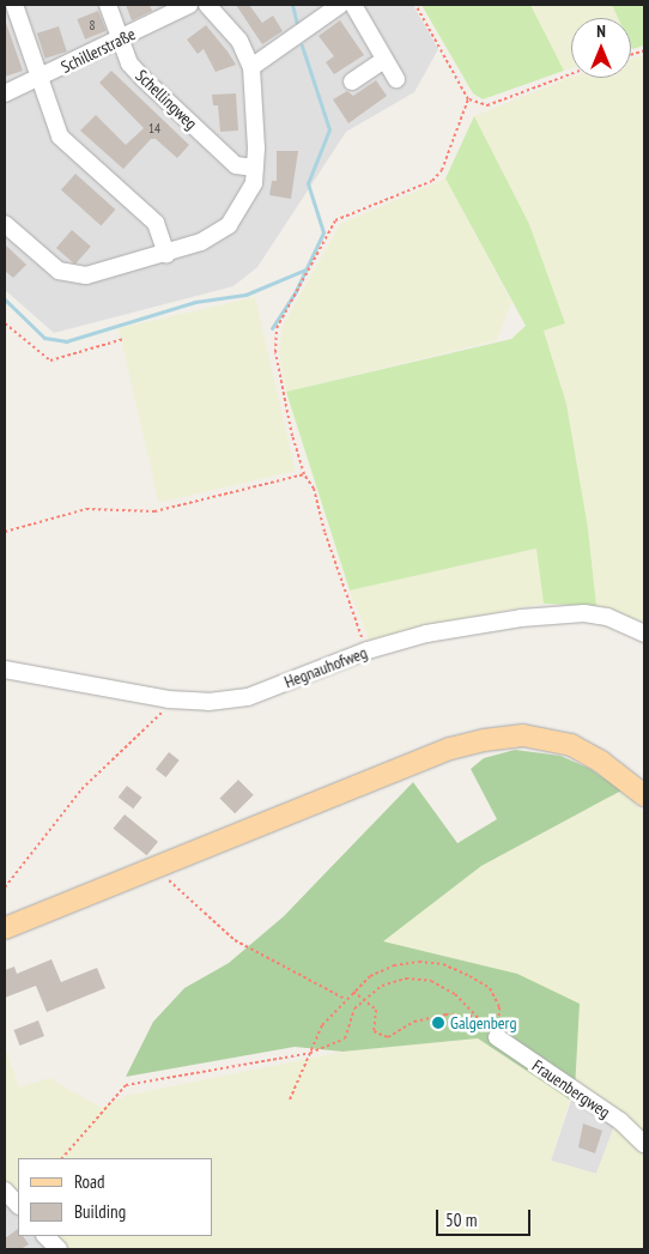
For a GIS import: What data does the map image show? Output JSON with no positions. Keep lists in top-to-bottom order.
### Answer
{
  "streets": {
    "street": [
      "Schillerstraße",
      "Schellingweg",
      "Hegnauhofweg",
      "Frauenbergweg"
    ]
  },
  "crossings": [
    ["Schillerstraße", "Schellingweg"]
  ],
  "places": ["Galgenberg"],
  "house_numbers": ["8", "14"],
  "legend": ["Road", "Building"],
  "scale_bar": "50 m",
  "north": "top"
}
